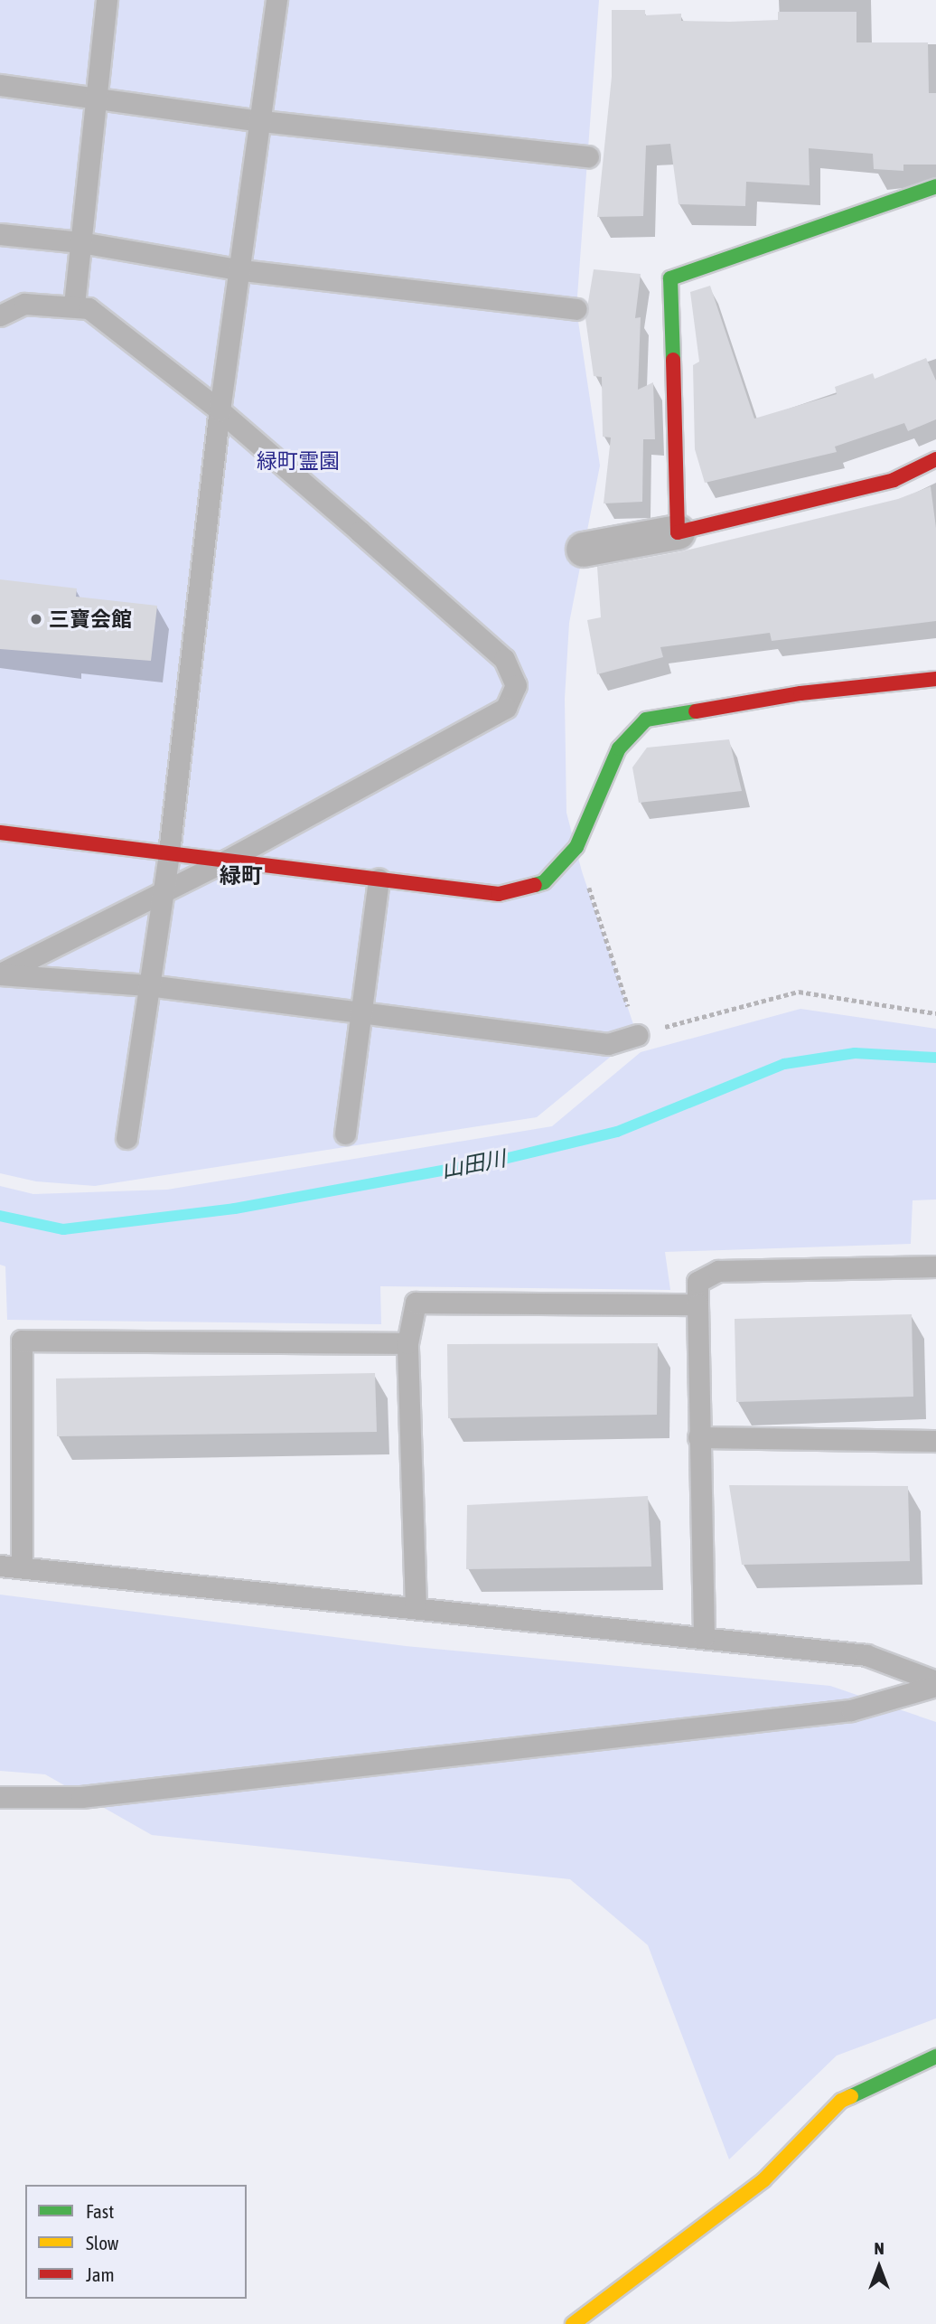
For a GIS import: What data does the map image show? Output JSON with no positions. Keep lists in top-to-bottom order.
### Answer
{
  "districts": ["緑町"],
  "water": ["山田川"],
  "parks": ["緑町霊園"],
  "places": ["三寶会館"],
  "legend": ["Fast", "Slow", "Jam"],
  "north": "top"
}
